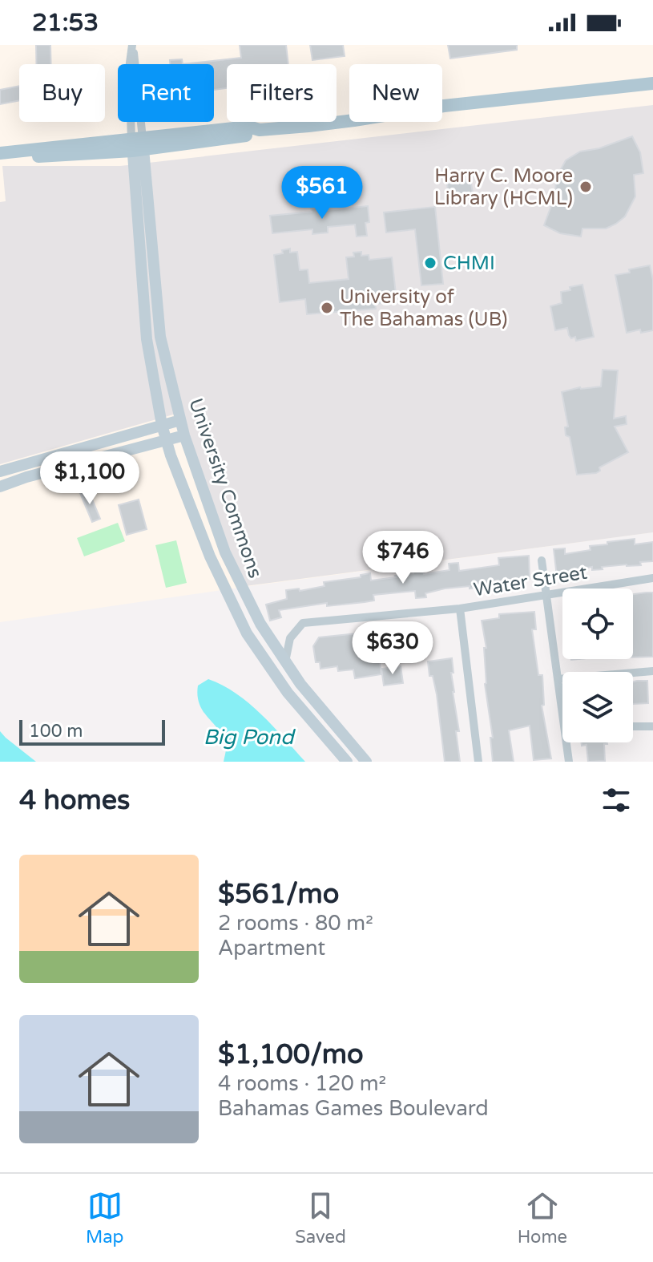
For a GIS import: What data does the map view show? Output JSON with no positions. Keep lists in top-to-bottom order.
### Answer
{
  "streets": {
    "main road": ["University Commons"],
    "street": ["Water Street"]
  },
  "crossings": [
    ["University Commons", "Water Street"]
  ],
  "water": ["Big Pond"],
  "places": ["Harry C. Moore Library (HCML)", "CHMI", "University of The Bahamas (UB)"],
  "scale_bar": "100 m",
  "page": {
    "status": "21:53",
    "chip": [
      "Buy",
      "Rent",
      "Filters",
      "New"
    ],
    "price": [
      "$561",
      "$1,100",
      "$746",
      "$630"
    ],
    "scale": "100 m",
    "heading": "4 homes",
    "list": [
      {
        "name": "$561/mo",
        "note": "2 rooms · 80 m² · Apartment"
      },
      {
        "name": "$1,100/mo",
        "note": "4 rooms · 120 m² · Bahamas Games Boulevard"
      }
    ],
    "tabs": ["Map", "Saved", "Home"]
  }
}
